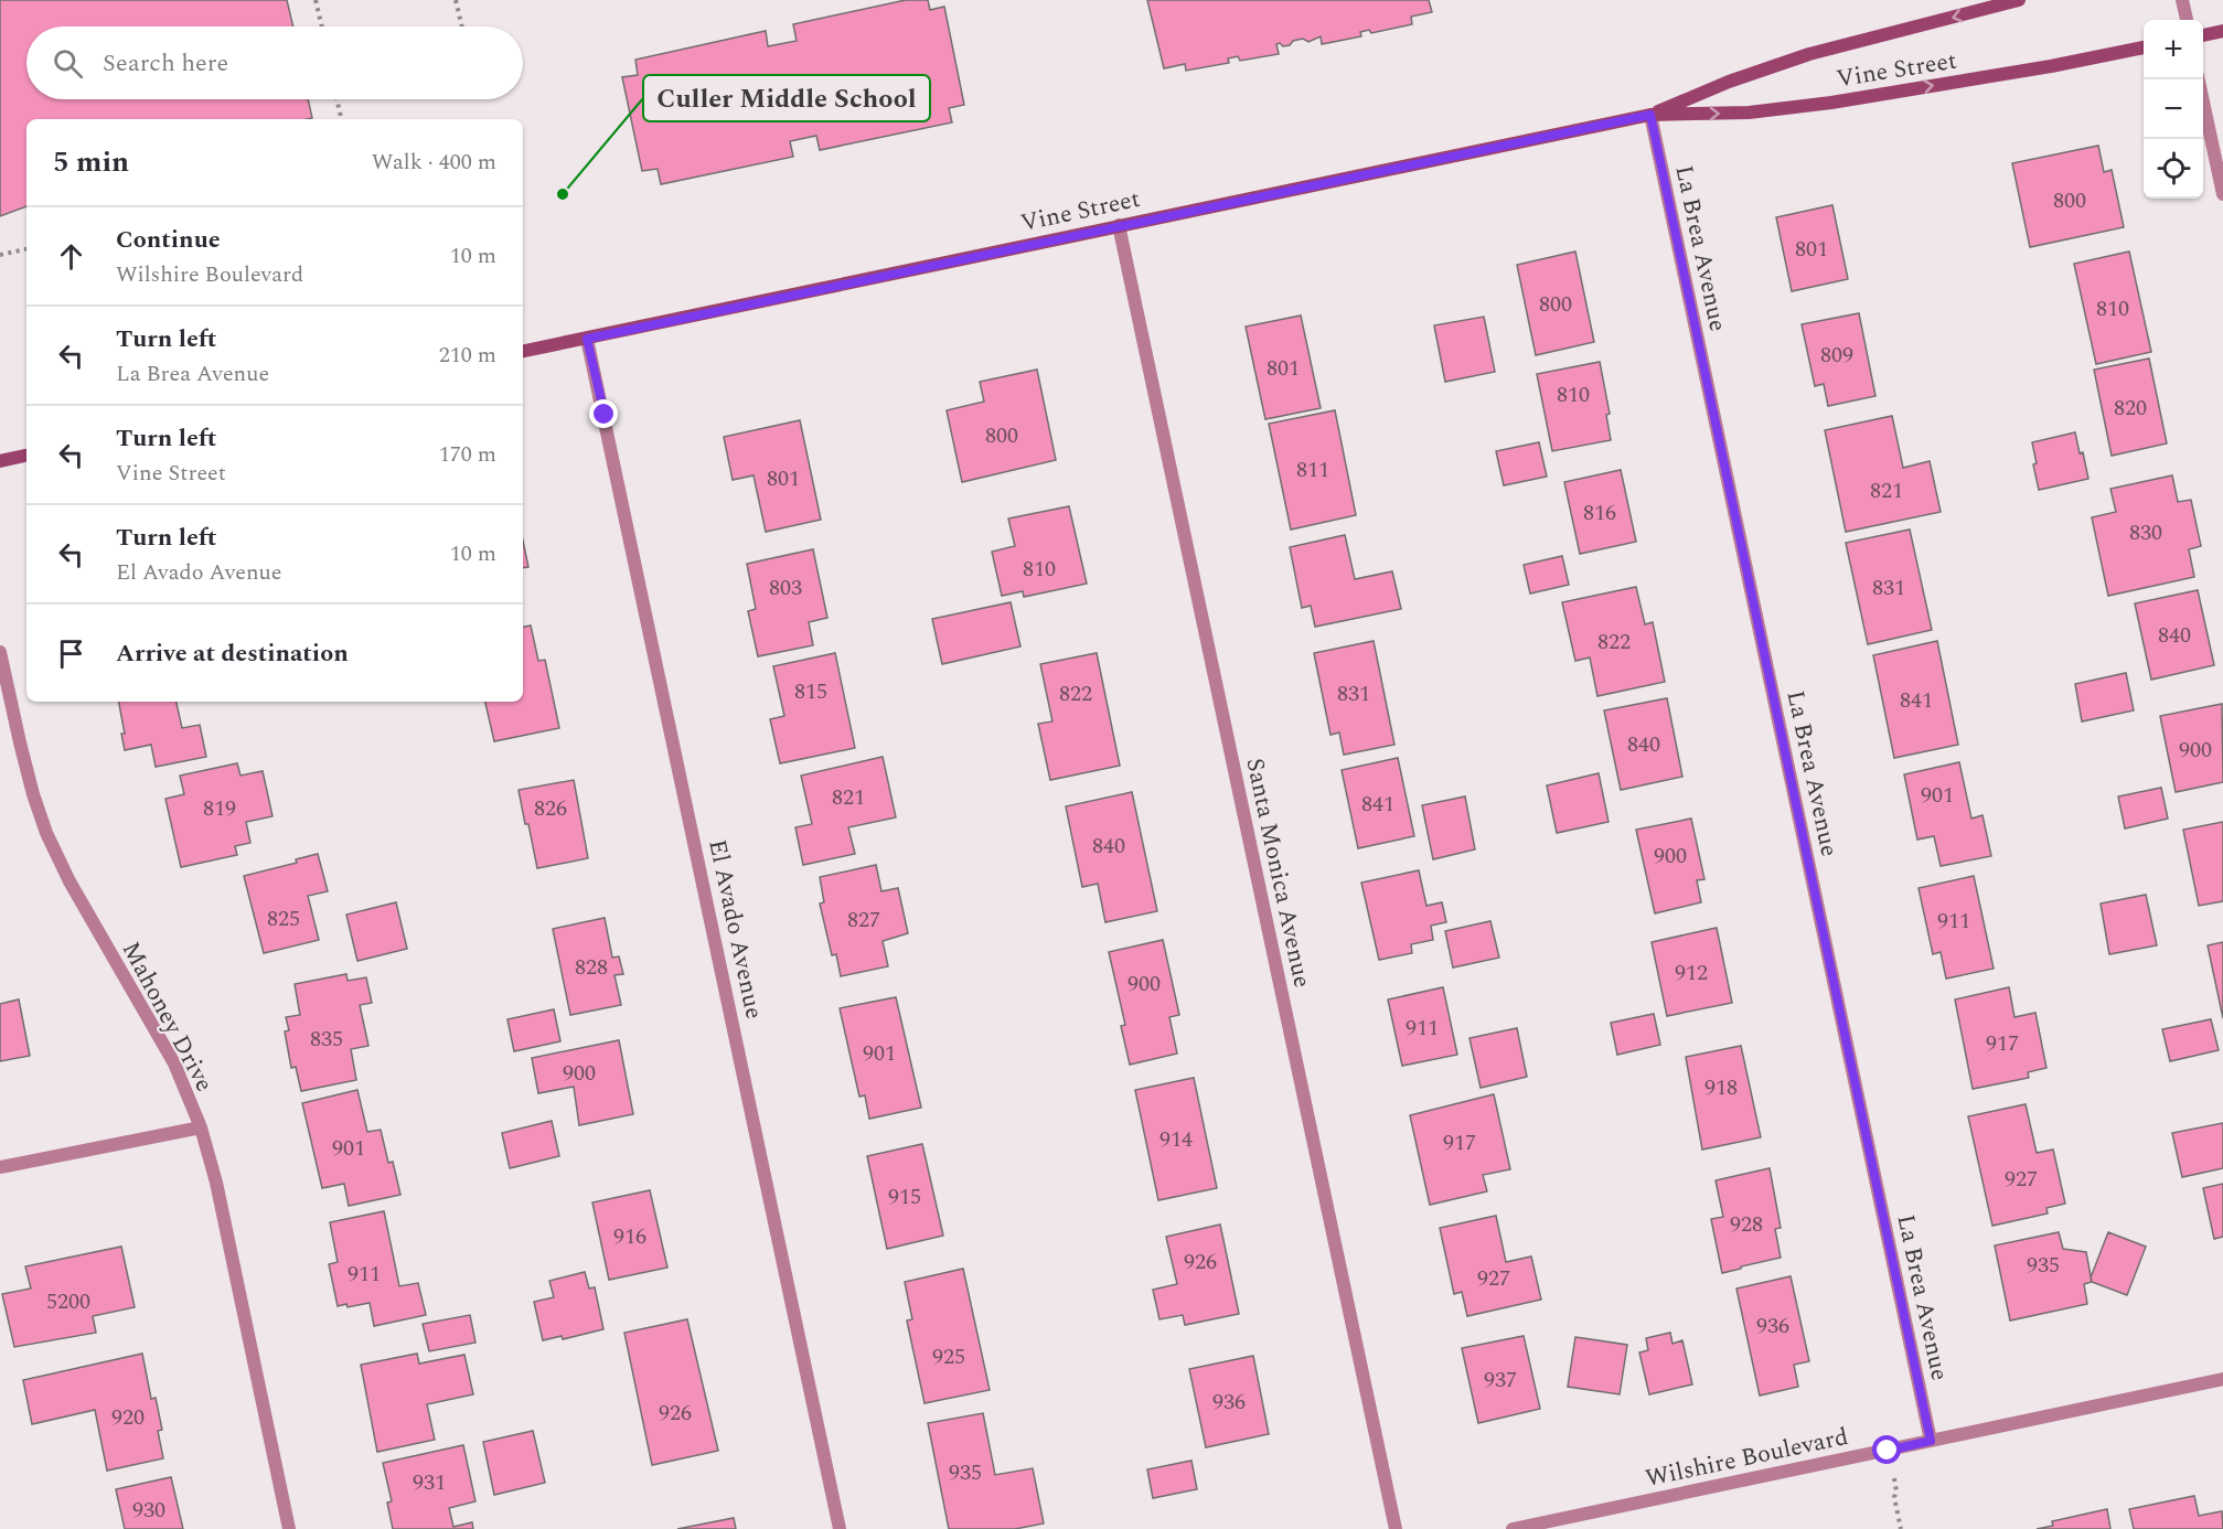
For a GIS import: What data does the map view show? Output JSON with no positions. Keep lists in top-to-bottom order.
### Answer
{
  "streets": {
    "main road": ["Vine Street"],
    "street": [
      "La Brea Avenue",
      "Santa Monica Avenue",
      "El Avado Avenue",
      "Mahoney Drive",
      "Wilshire Boulevard"
    ]
  },
  "crossings": [
    ["Vine Street", "La Brea Avenue"],
    ["Vine Street", "Santa Monica Avenue"],
    ["Vine Street", "El Avado Avenue"],
    ["La Brea Avenue", "Wilshire Boulevard"]
  ],
  "places": ["Culler Middle School"],
  "house_numbers": [
    "800",
    "801",
    "800",
    "810",
    "809",
    "801",
    "810",
    "820",
    "800",
    "811",
    "801",
    "821",
    "816",
    "830",
    "810",
    "803",
    "831",
    "840",
    "822",
    "815",
    "822",
    "831",
    "841",
    "840",
    "900",
    "901",
    "821",
    "841",
    "819",
    "826",
    "840",
    "900",
    "825",
    "827",
    "911",
    "828",
    "912",
    "900",
    "911",
    "835",
    "917",
    "901",
    "900",
    "918",
    "914",
    "917",
    "901",
    "927",
    "915",
    "928",
    "916",
    "926",
    "935",
    "911",
    "927",
    "5200",
    "936",
    "925",
    "937",
    "936",
    "926",
    "920",
    "935",
    "931",
    "930"
  ],
  "page": {
    "map_buttons": ["+", "−"],
    "search": "Search here",
    "heading": ["5 min", "Walk · 400 m"],
    "list": [
      ["Continue", "Wilshire Boulevard", "10 m"],
      ["Turn left", "La Brea Avenue", "210 m"],
      ["Turn left", "Vine Street", "170 m"],
      ["Turn left", "El Avado Avenue", "10 m"],
      "Arrive at destination"
    ]
  }
}
